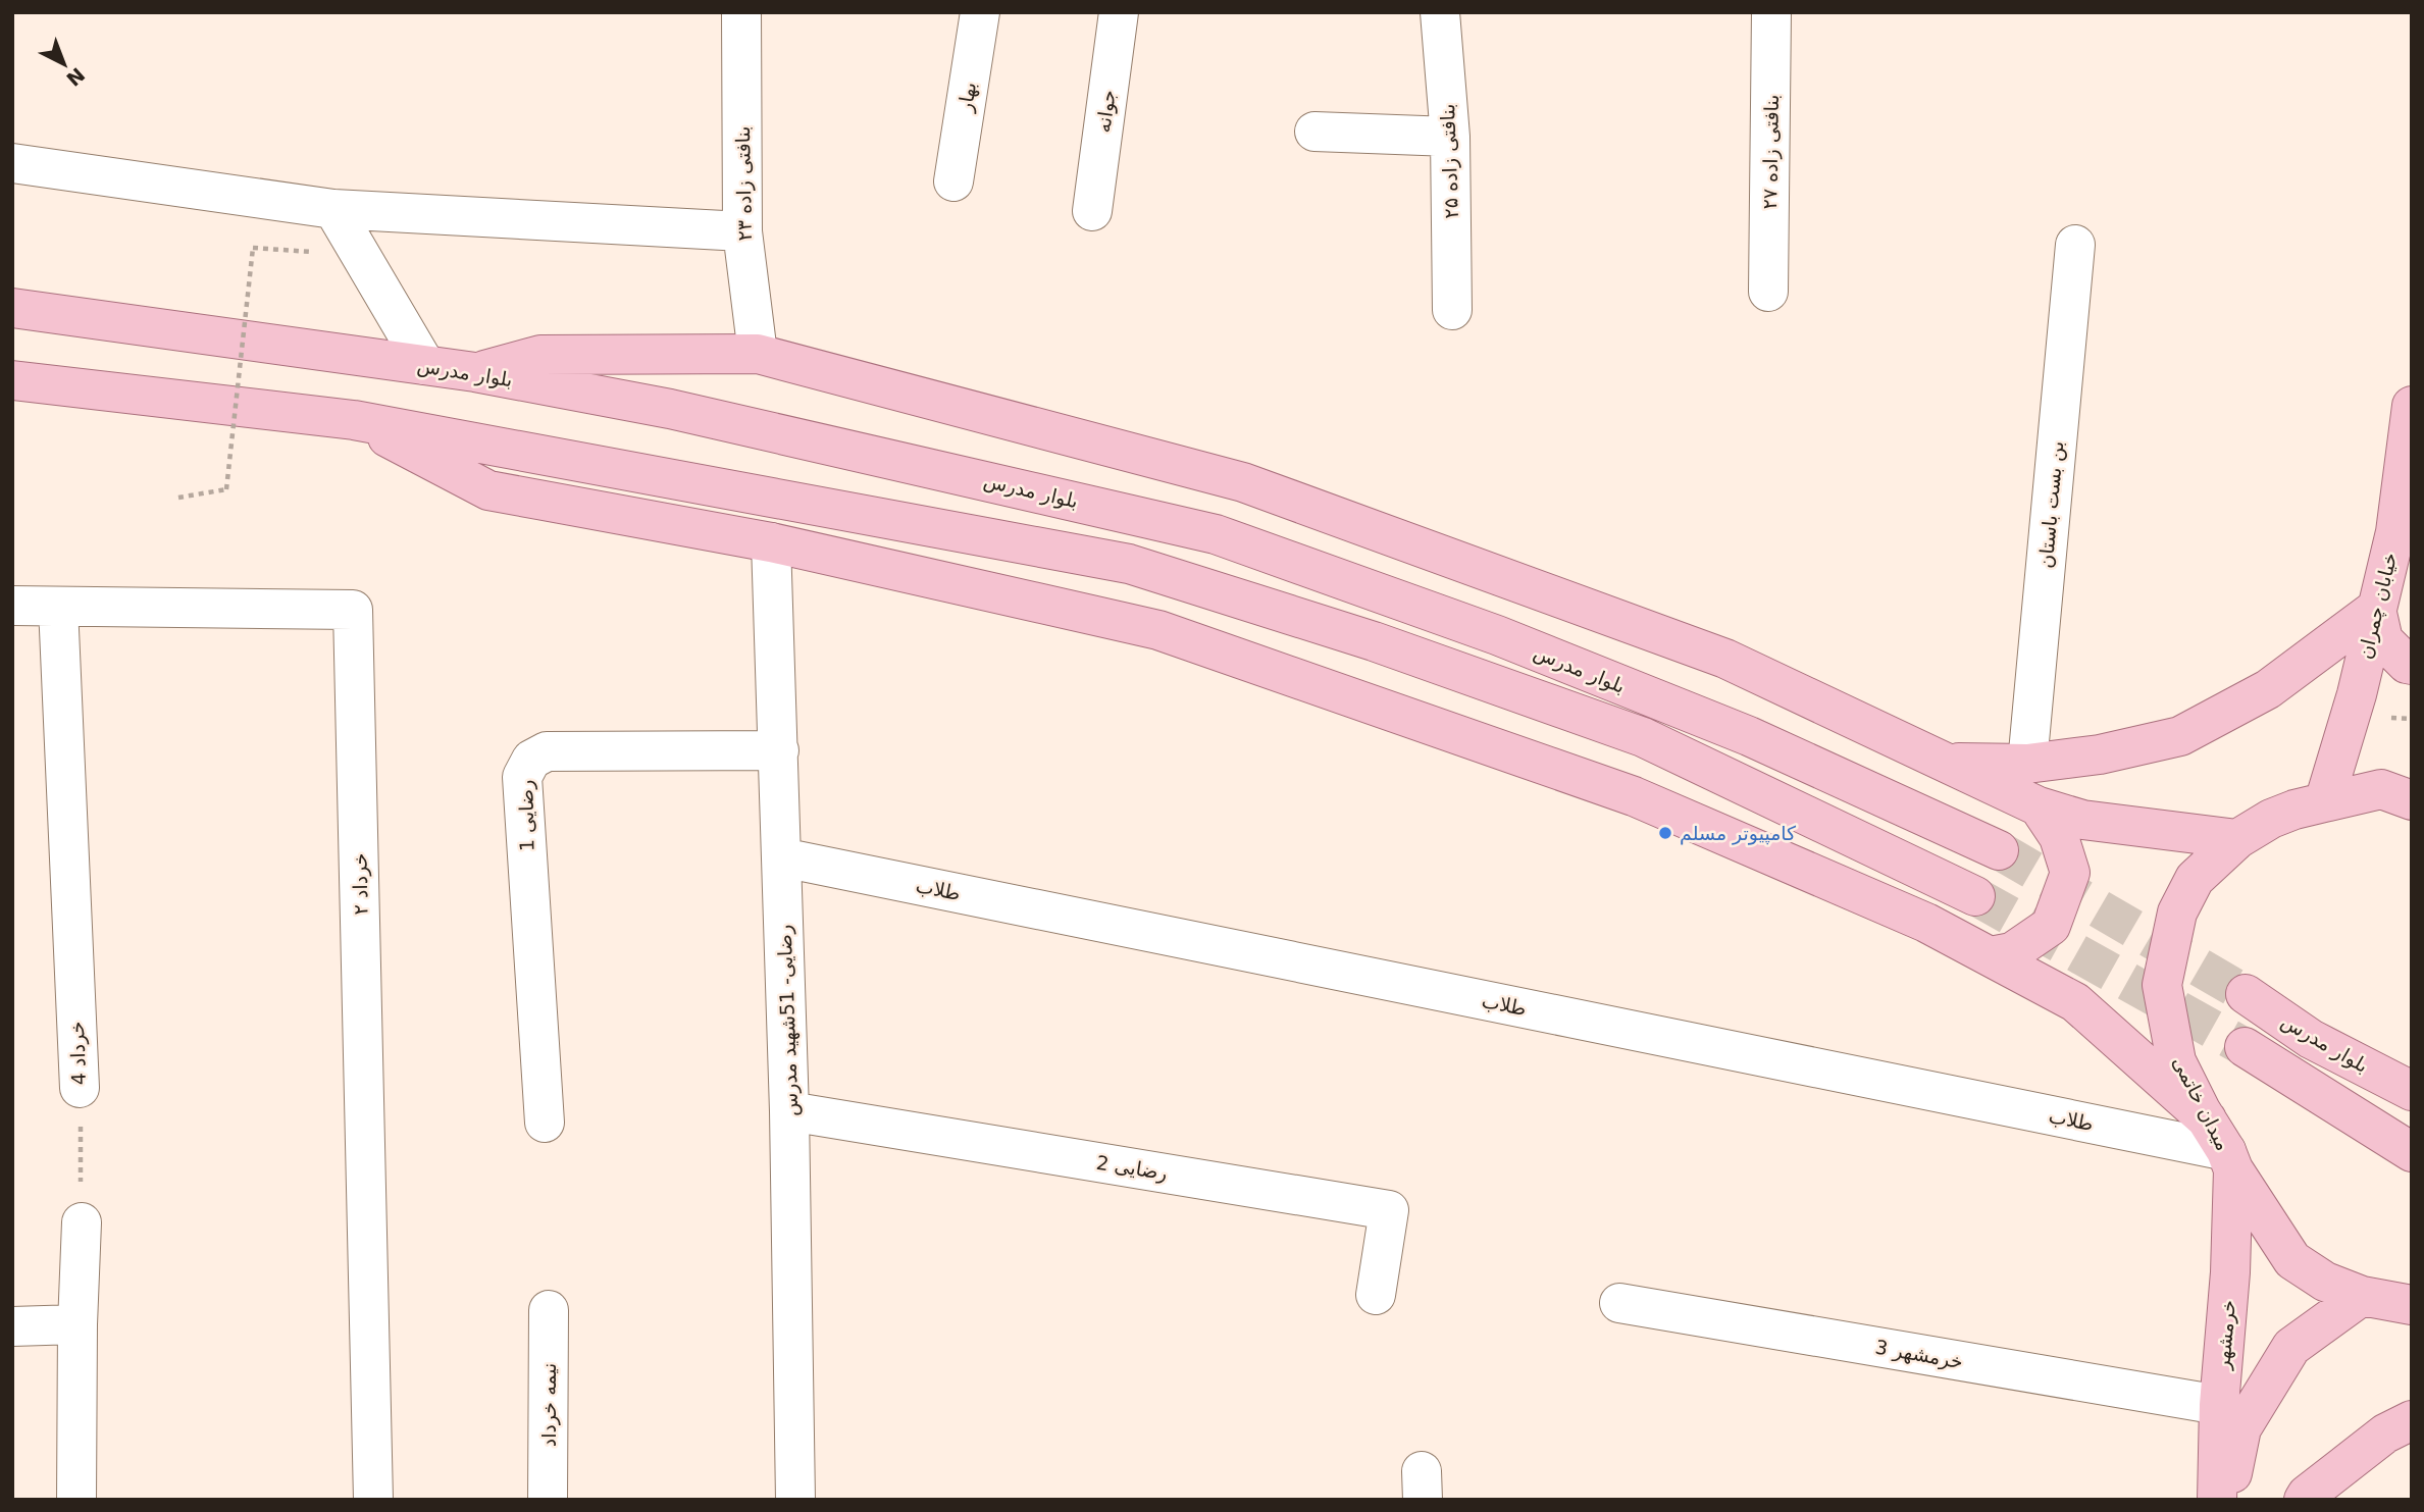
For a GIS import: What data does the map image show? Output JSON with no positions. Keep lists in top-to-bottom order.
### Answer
{
  "streets": {
    "main road": [
      "بلوار مدرس",
      "خیابان چمران",
      "میدان خاتمی",
      "خرمشهر"
    ],
    "street": [
      "بهار",
      "جوانه",
      "بنافتی زاده ۲۷",
      "بنافتی زاده ۲۵",
      "بنافتی زاده ۲۳",
      "بن بست باستان",
      "رضایی 1",
      "خرداد ۲",
      "طلاب",
      "رضایی- 51شهید مدرس",
      "خرداد 4",
      "رضایی 2",
      "خرمشهر 3",
      "نیمه خرداد"
    ]
  },
  "crossings": [
    ["خیابان چمران", "میدان خاتمی"],
    ["رضایی 1", "رضایی- 51شهید مدرس"],
    ["خرداد ۲", "خرداد 4"],
    ["طلاب", "رضایی- 51شهید مدرس"],
    ["طلاب", "میدان خاتمی"],
    ["طلاب", "خرمشهر"],
    ["رضایی- 51شهید مدرس", "رضایی 2"],
    ["میدان خاتمی", "خرمشهر"],
    ["خرمشهر", "خرمشهر 3"]
  ],
  "places": ["کامپیوتر مسلم"],
  "north": "bottom right"
}
